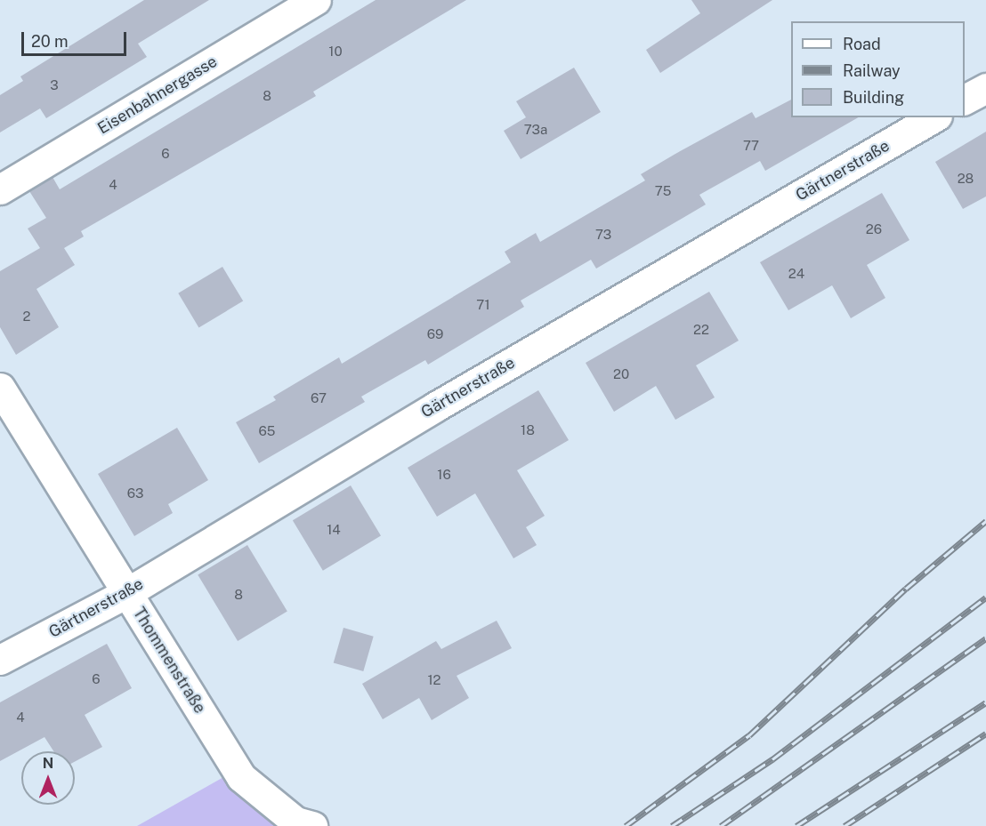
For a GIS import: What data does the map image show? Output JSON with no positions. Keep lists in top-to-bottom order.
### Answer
{
  "streets": {
    "street": ["Eisenbahnergasse", "Gärtnerstraße", "Thommenstraße"]
  },
  "crossings": [
    ["Gärtnerstraße", "Thommenstraße"]
  ],
  "house_numbers": [
    "10",
    "3",
    "8",
    "73a",
    "77",
    "6",
    "28",
    "4",
    "75",
    "26",
    "73",
    "24",
    "71",
    "2",
    "22",
    "69",
    "20",
    "67",
    "18",
    "65",
    "16",
    "63",
    "14",
    "8",
    "6",
    "12",
    "4"
  ],
  "legend": ["Road", "Railway", "Building"],
  "scale_bar": "20 m",
  "north": "top"
}
